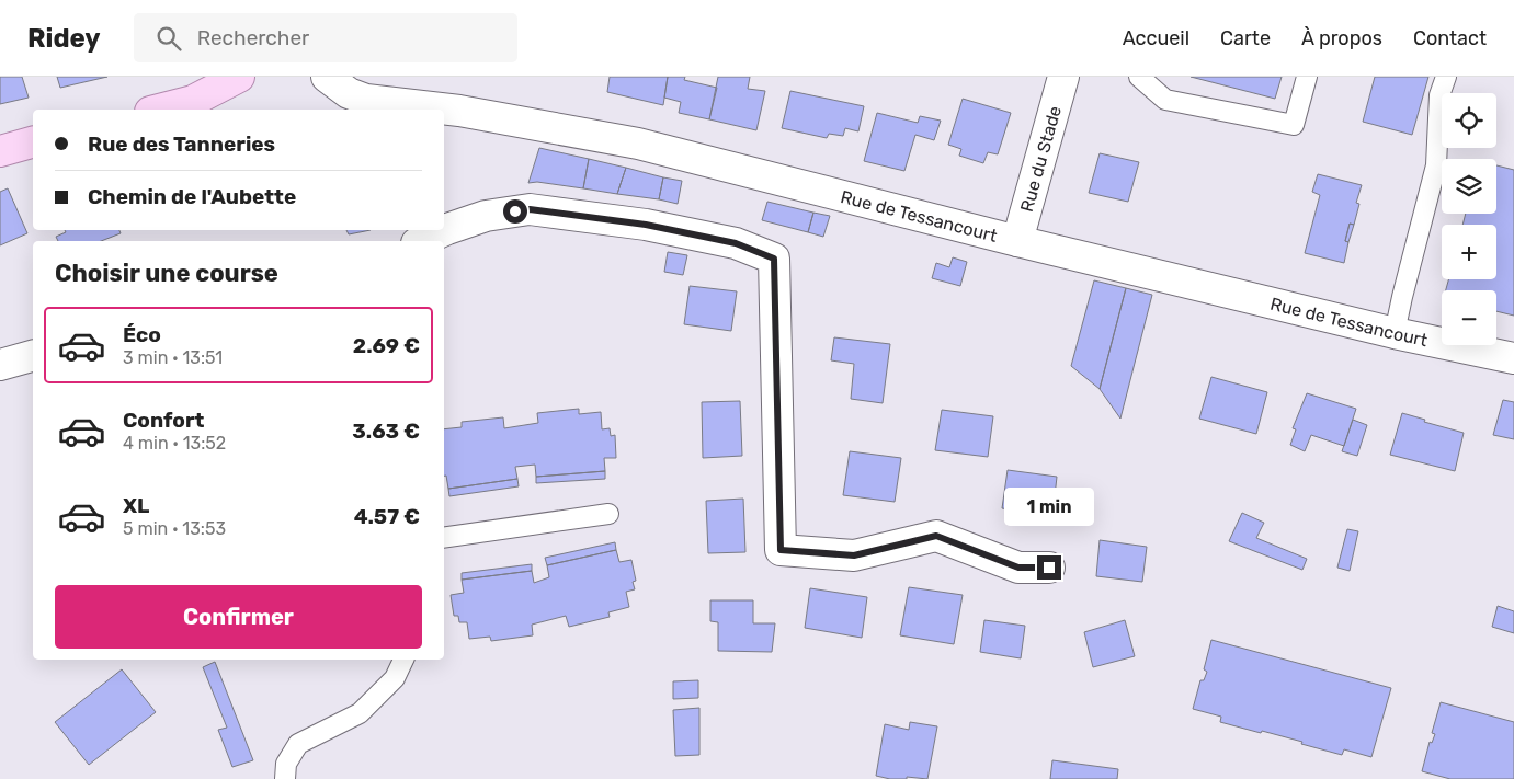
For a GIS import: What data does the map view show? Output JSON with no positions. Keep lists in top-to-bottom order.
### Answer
{
  "streets": {
    "street": ["Rue du Stade", "Rue de Tessancourt"]
  },
  "crossings": [
    ["Rue du Stade", "Rue de Tessancourt"]
  ],
  "page": {
    "header": "Ridey",
    "search": "Rechercher",
    "nav": [
      "Accueil",
      "Carte",
      "À propos",
      "Contact"
    ],
    "map_buttons": ["+", "−"],
    "banner": ["Rue des Tanneries", "Chemin de l'Aubette"],
    "heading": "Choisir une course",
    "list": [
      {
        "name": "Éco",
        "note": "3 min · 13:51",
        "value": "2.69 €"
      },
      {
        "name": "Confort",
        "note": "4 min · 13:52",
        "value": "3.63 €"
      },
      {
        "name": "XL",
        "note": "5 min · 13:53",
        "value": "4.57 €"
      }
    ],
    "bubble": "1 min",
    "buttons": "Confirmer"
  }
}
